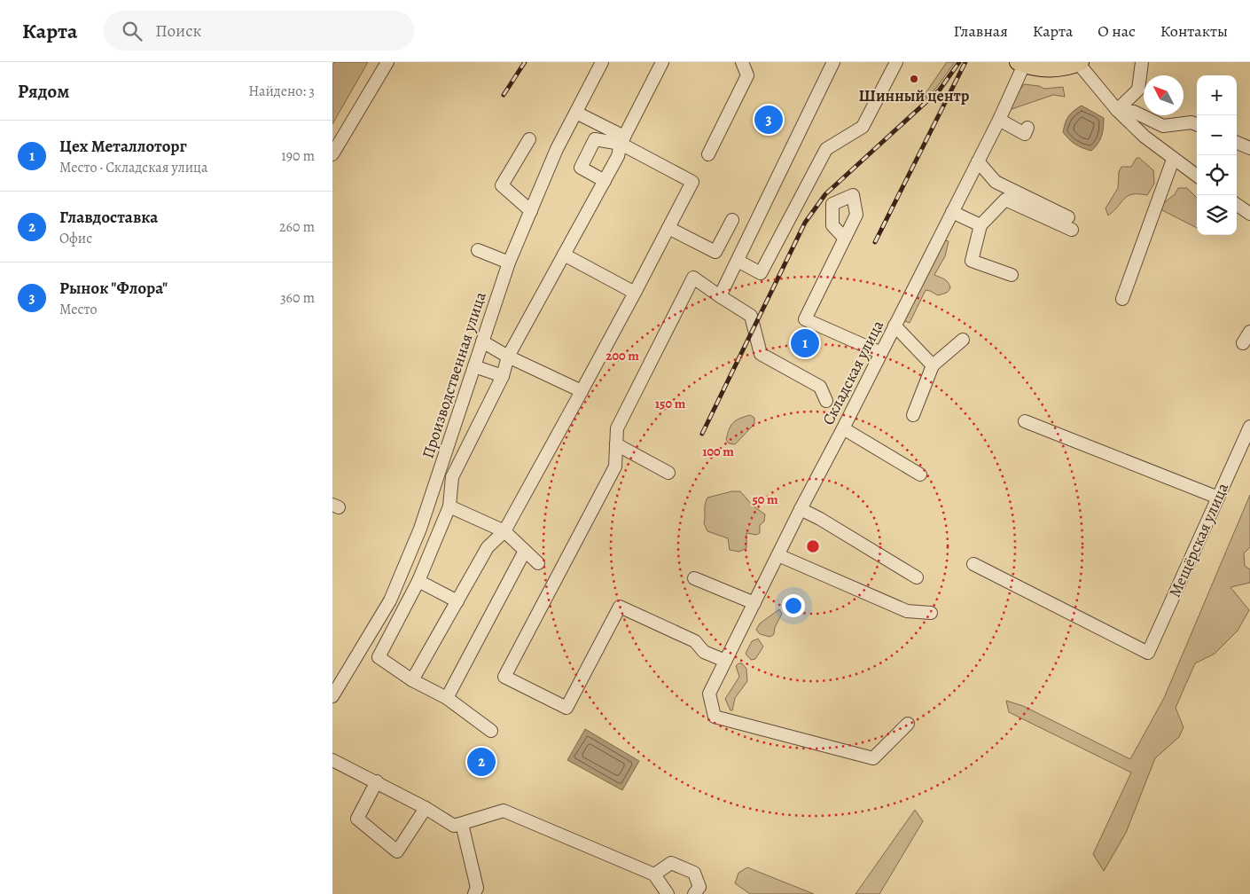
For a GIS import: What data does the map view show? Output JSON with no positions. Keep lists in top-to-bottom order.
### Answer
{
  "streets": {
    "street": ["Складская улица", "Производственная улица", "Мещёрская улица"]
  },
  "places": ["Шинный центр"],
  "north": "top left",
  "page": {
    "header": "Карта",
    "search": "Поиск",
    "nav": [
      "Главная",
      "Карта",
      "О нас",
      "Контакты"
    ],
    "heading": ["Рядом", "Найдено: 3"],
    "map_buttons": ["+", "−"],
    "pins": ["3", "1", "2"],
    "list": [
      {
        "mark": "1",
        "name": "Цех Металлоторг",
        "note": "Место · Складская улица",
        "value": "190 m"
      },
      {
        "mark": "2",
        "name": "Главдоставка",
        "note": "Офис",
        "value": "260 m"
      },
      {
        "mark": "3",
        "name": "Рынок \"Флора\"",
        "note": "Место",
        "value": "360 m"
      }
    ]
  },
  "rings": [
    "200 m",
    "150 m",
    "100 m",
    "50 m"
  ]
}
